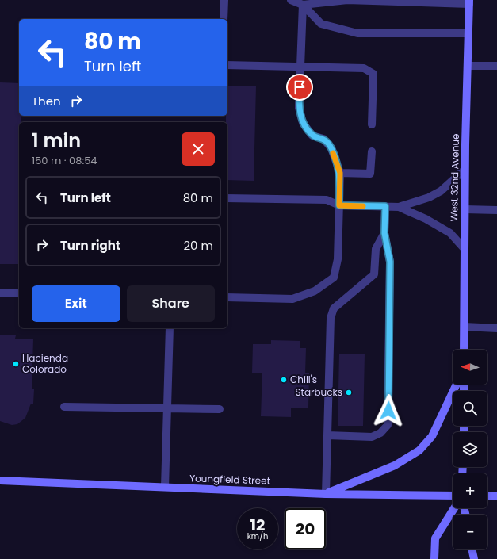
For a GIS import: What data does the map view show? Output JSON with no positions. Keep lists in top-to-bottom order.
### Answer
{
  "streets": {
    "main road": ["West 32nd Avenue", "Youngfield Street"]
  },
  "places": ["Hacienda Colorado", "Chili's", "Starbucks"],
  "north": "left",
  "page": {
    "turn": ["80 m", "Turn left"],
    "then": "Then",
    "heading": ["1 min", "150 m · 08:54"],
    "list": [
      {
        "name": "Turn left",
        "value": "80 m"
      },
      {
        "name": "Turn right",
        "value": "20 m"
      }
    ],
    "buttons": ["Exit", "Share"],
    "map_buttons": ["+", "−"],
    "speed": "12 km/h",
    "limit": "20"
  }
}
